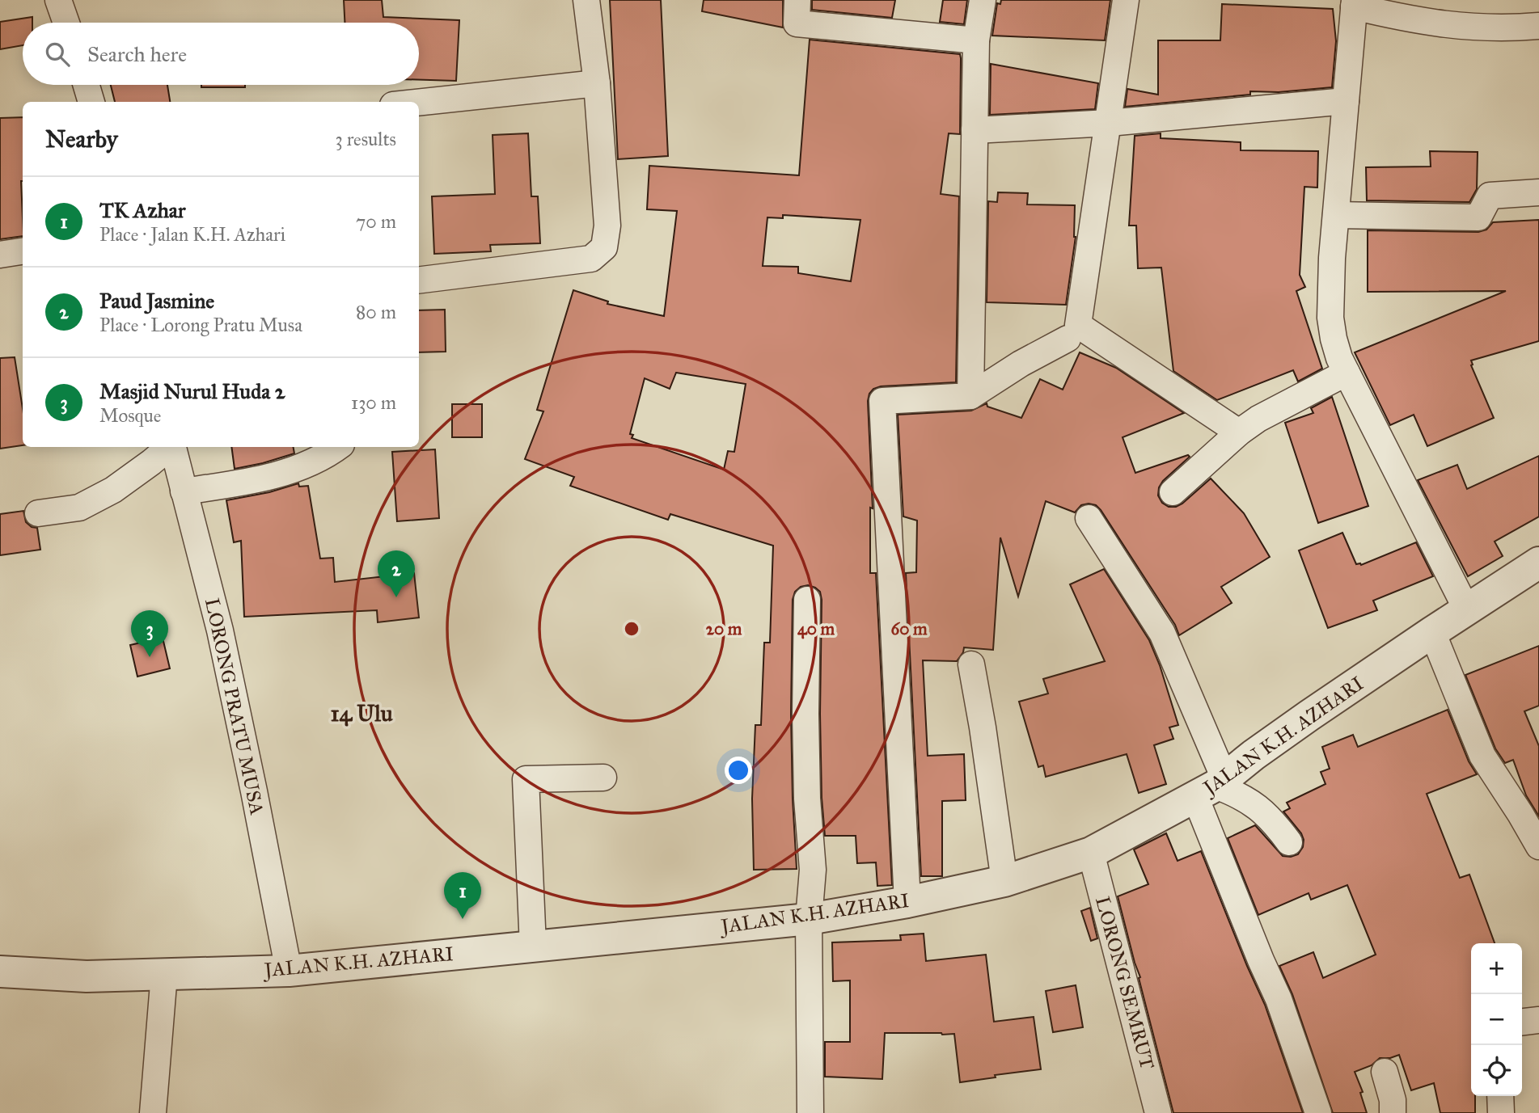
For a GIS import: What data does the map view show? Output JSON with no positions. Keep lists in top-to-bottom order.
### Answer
{
  "streets": {
    "street": ["LORONG PRATU MUSA", "JALAN K.H. AZHARI", "LORONG SEMRUT"]
  },
  "crossings": [
    ["LORONG PRATU MUSA", "JALAN K.H. AZHARI"],
    ["JALAN K.H. AZHARI", "LORONG SEMRUT"]
  ],
  "districts": ["14 Ulu"],
  "page": {
    "search": "Search here",
    "heading": ["Nearby", "3 results"],
    "list": [
      {
        "mark": "1",
        "name": "TK Azhar",
        "note": "Place · Jalan K.H. Azhari",
        "value": "70 m"
      },
      {
        "mark": "2",
        "name": "Paud Jasmine",
        "note": "Place · Lorong Pratu Musa",
        "value": "80 m"
      },
      {
        "mark": "3",
        "name": "Masjid Nurul Huda 2",
        "note": "Mosque",
        "value": "130 m"
      }
    ],
    "pins": ["2", "3", "1"],
    "map_buttons": ["+", "−"]
  },
  "rings": ["20 m", "40 m", "60 m"]
}
